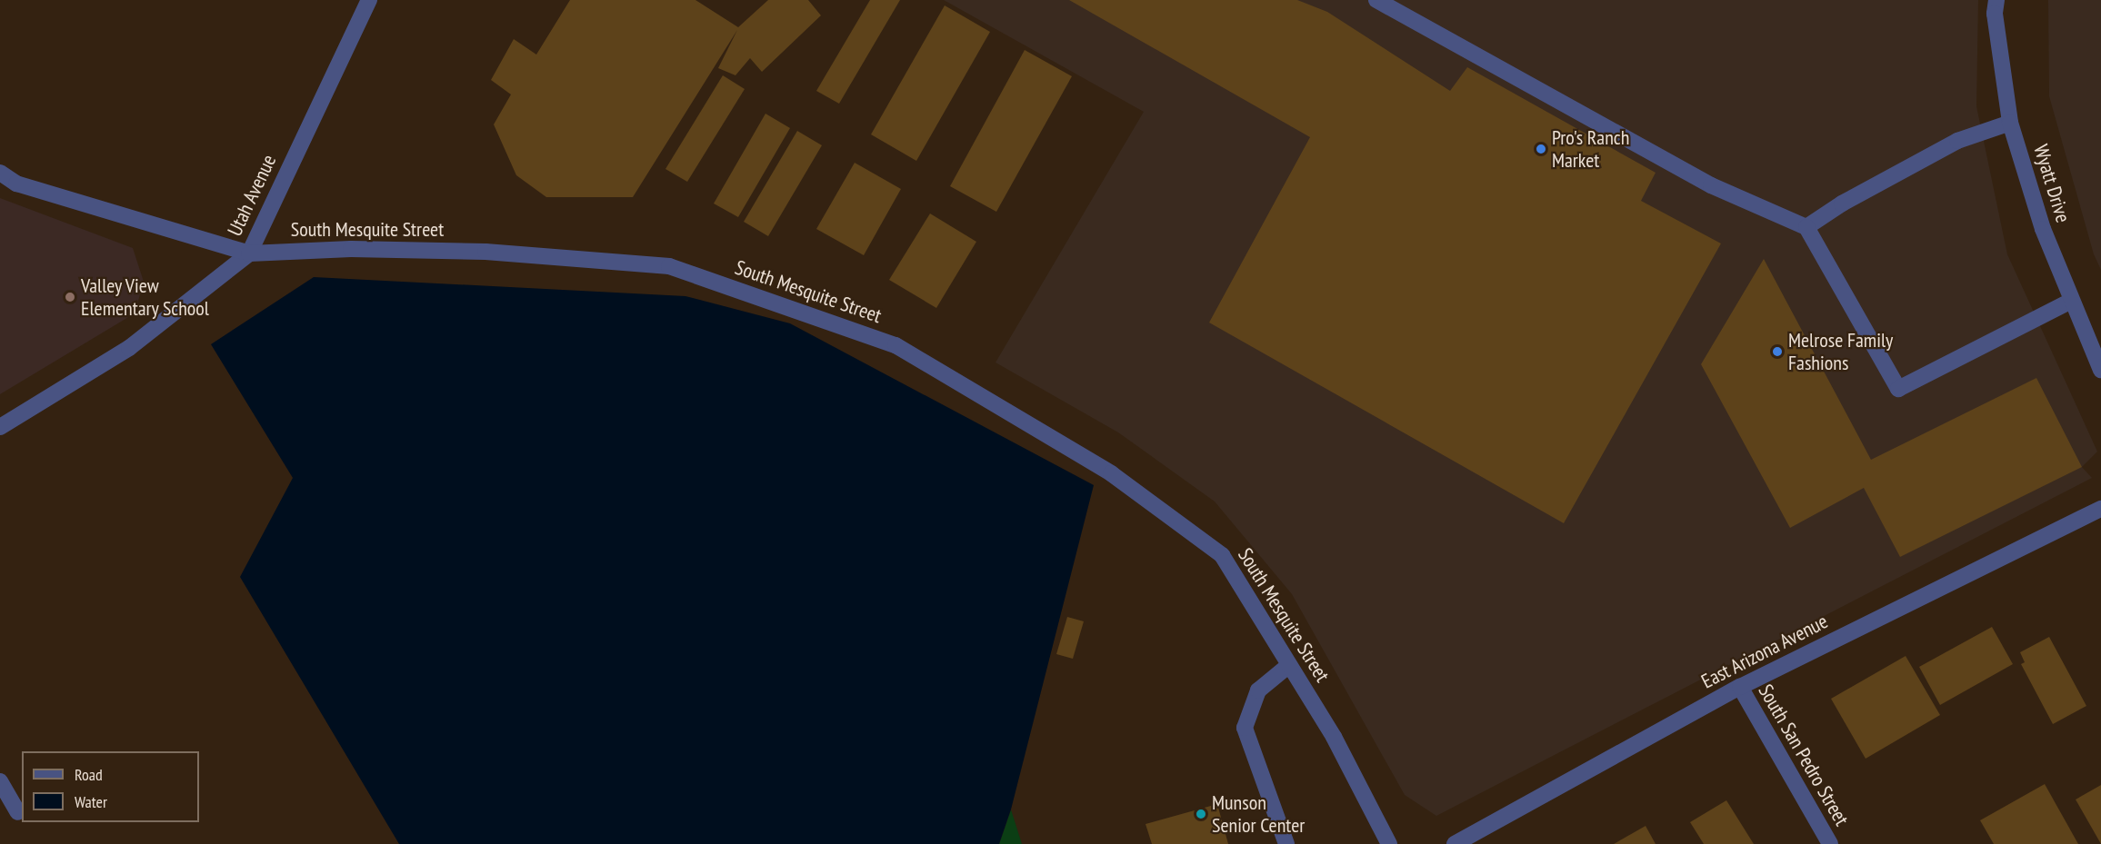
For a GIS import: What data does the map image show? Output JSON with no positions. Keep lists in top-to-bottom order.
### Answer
{
  "streets": {
    "street": [
      "Wyatt Drive",
      "Utah Avenue",
      "South Mesquite Street",
      "East Arizona Avenue",
      "South San Pedro Street"
    ]
  },
  "crossings": [
    ["Utah Avenue", "South Mesquite Street"],
    ["East Arizona Avenue", "South San Pedro Street"]
  ],
  "places": [
    "Pro's Ranch Market",
    "Valley View Elementary School",
    "Melrose Family Fashions",
    "Munson Senior Center"
  ],
  "legend": ["Road", "Water"]
}
